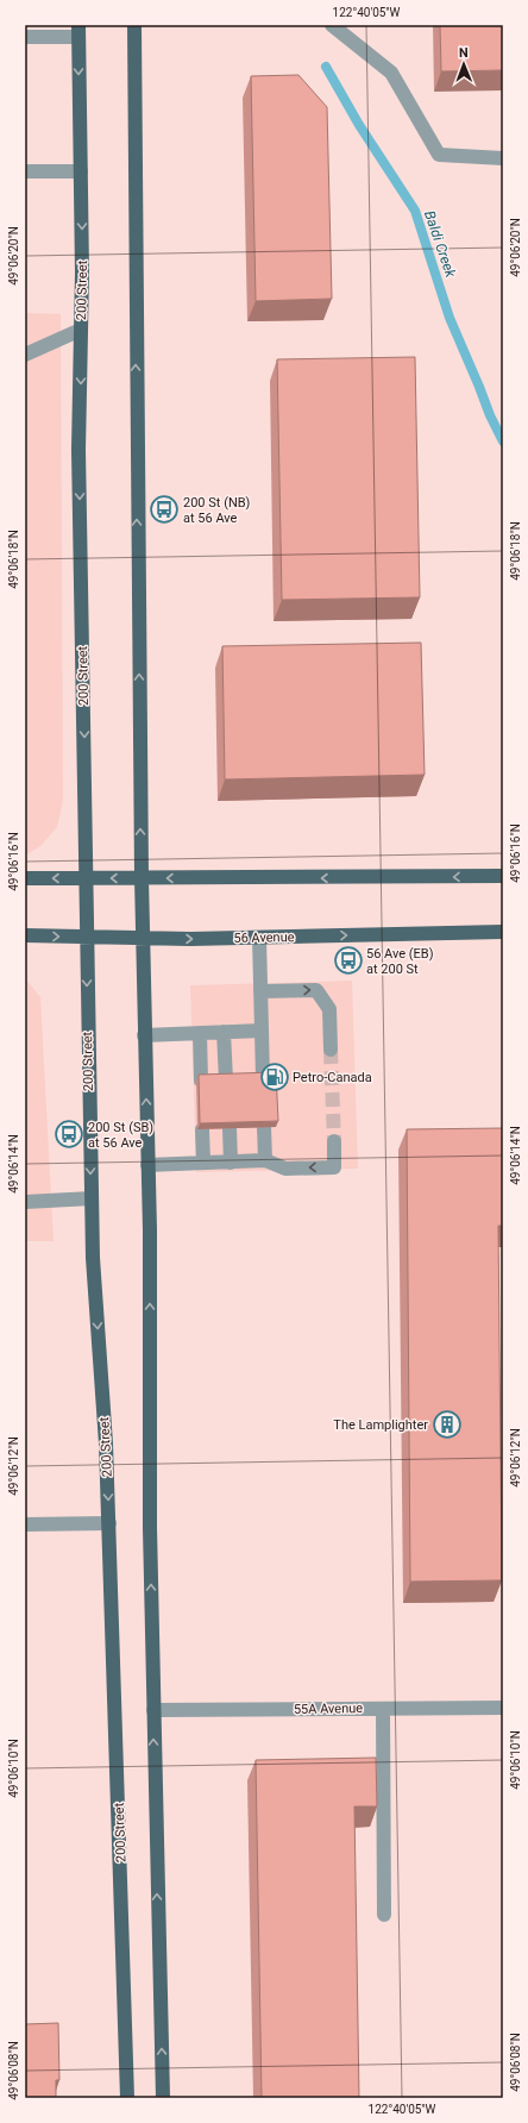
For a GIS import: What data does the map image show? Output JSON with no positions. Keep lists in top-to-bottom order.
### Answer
{
  "streets": {
    "main road": ["200 Street", "56 Avenue"],
    "street": ["55A Avenue"]
  },
  "crossings": [
    ["200 Street", "56 Avenue"]
  ],
  "water": ["Baldi Creek"],
  "places": {
    "bus stop": ["200 St (NB) at 56 Ave", "56 Ave (EB) at 200 St", "200 St (SB) at 56 Ave"],
    "fuel station": ["Petro-Canada"],
    "building": ["The Lamplighter"]
  },
  "north": "top",
  "coordinates": [
    "122°40'05\"W",
    "49°06'20\"N",
    "49°06'18\"N",
    "49°06'16\"N",
    "49°06'14\"N",
    "49°06'12\"N",
    "49°06'10\"N",
    "49°06'08\"N"
  ]
}
